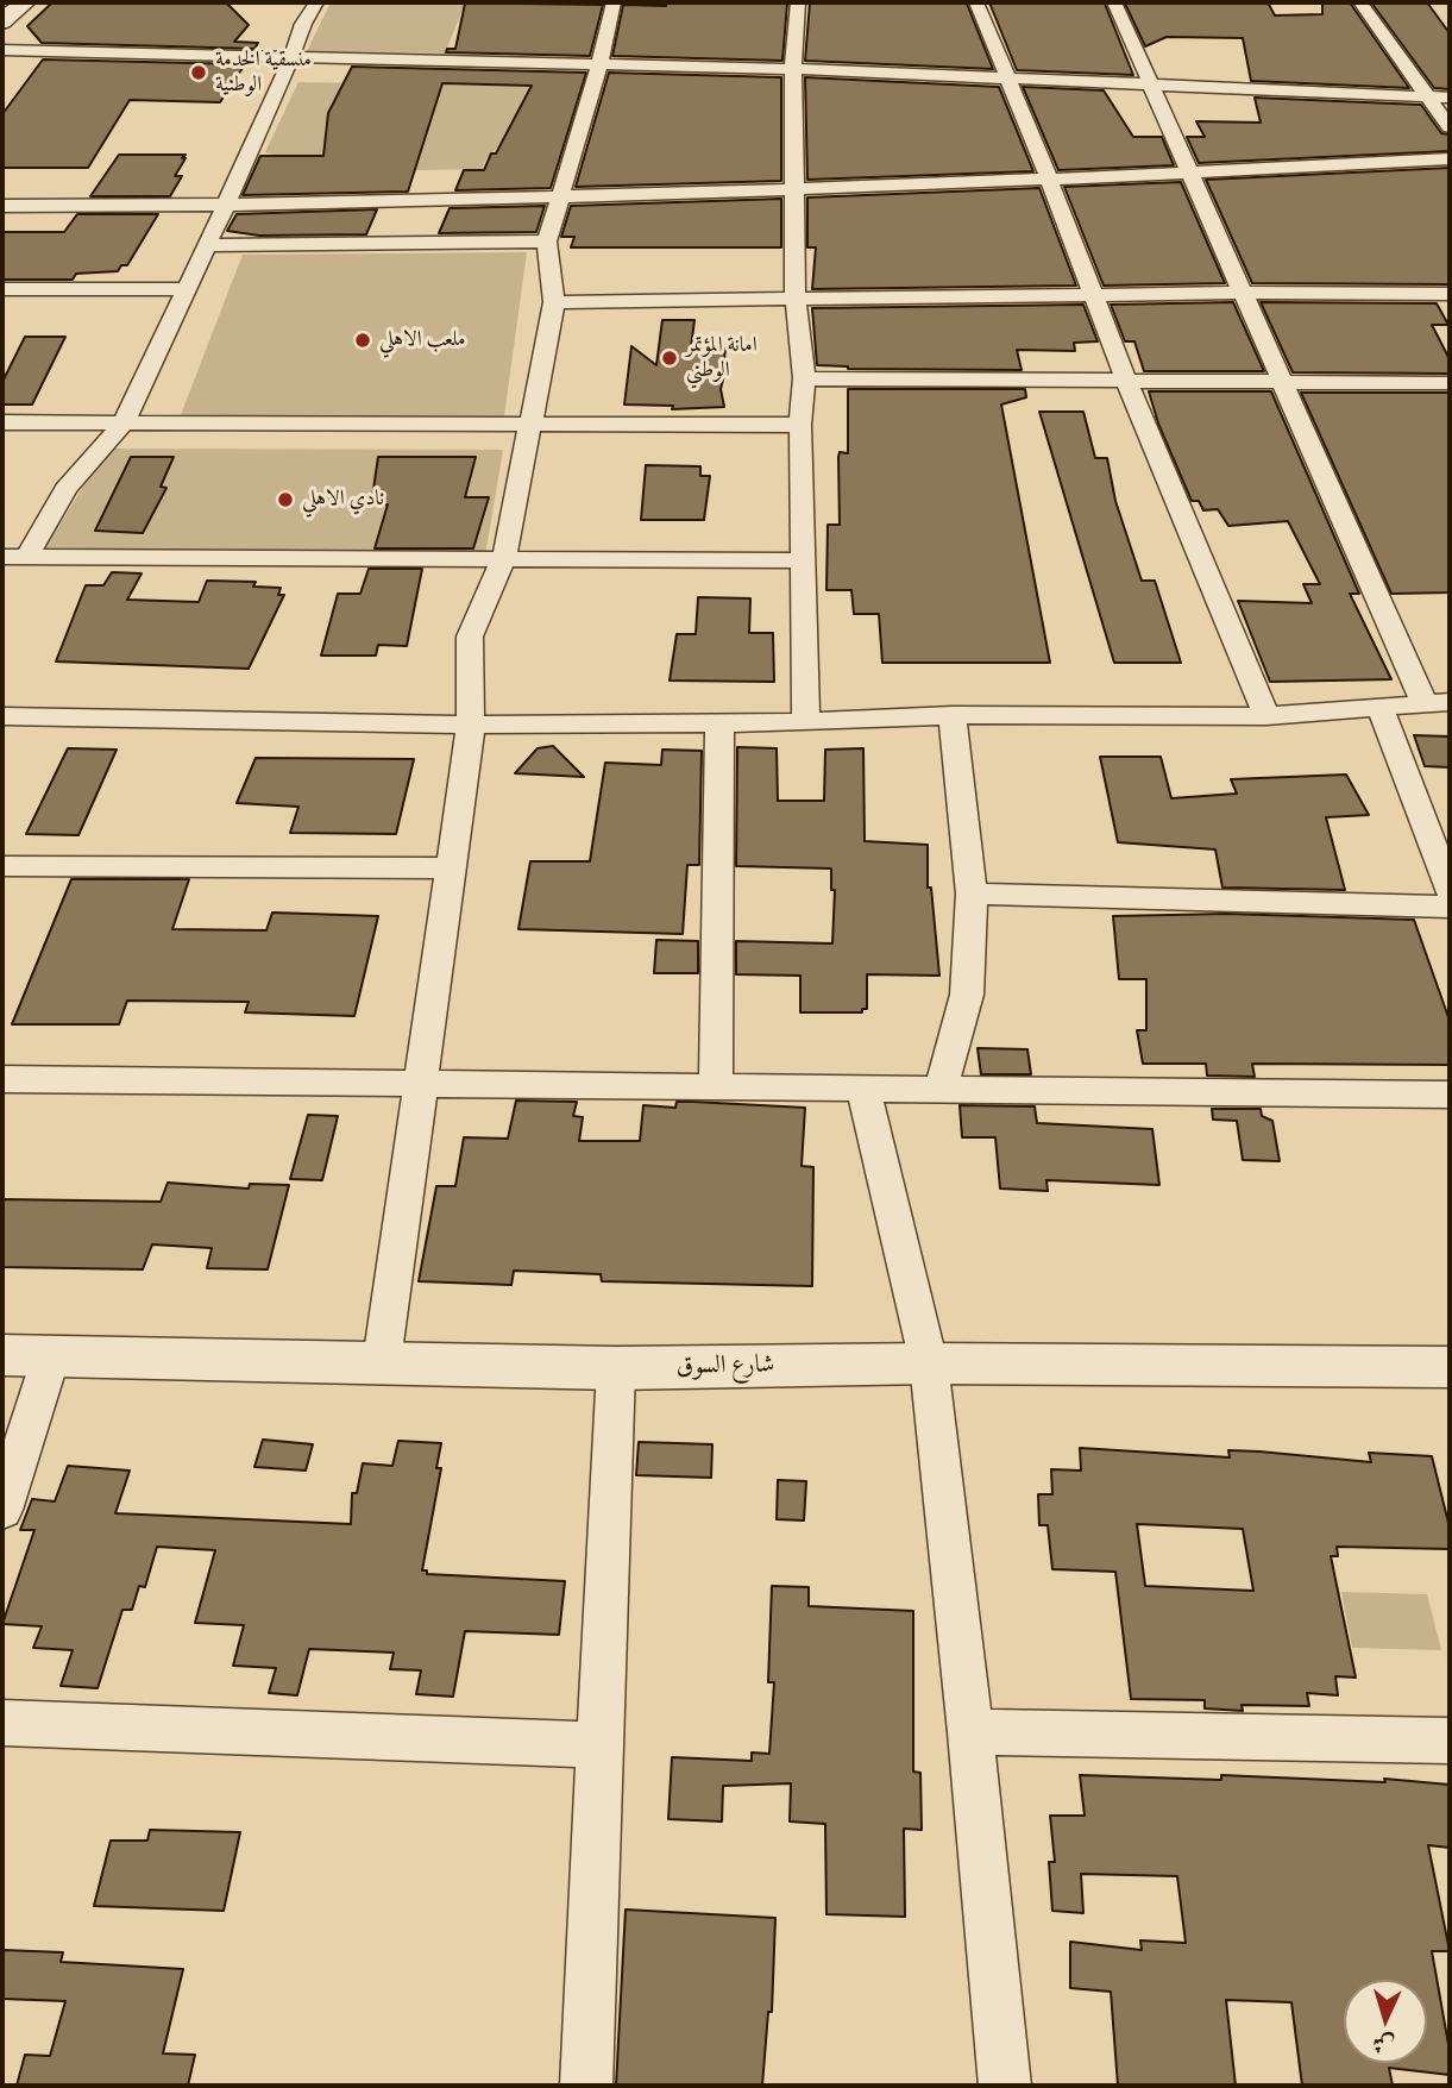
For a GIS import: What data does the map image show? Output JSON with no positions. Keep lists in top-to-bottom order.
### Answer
{
  "streets": {
    "street": ["شارع السوق"]
  },
  "places": [
    "منسقية الخدمة الوطنية",
    "ملعب الاهلي",
    "امانة المؤتمر الوطني",
    "نادي الاهلي"
  ],
  "north": "bottom"
}
